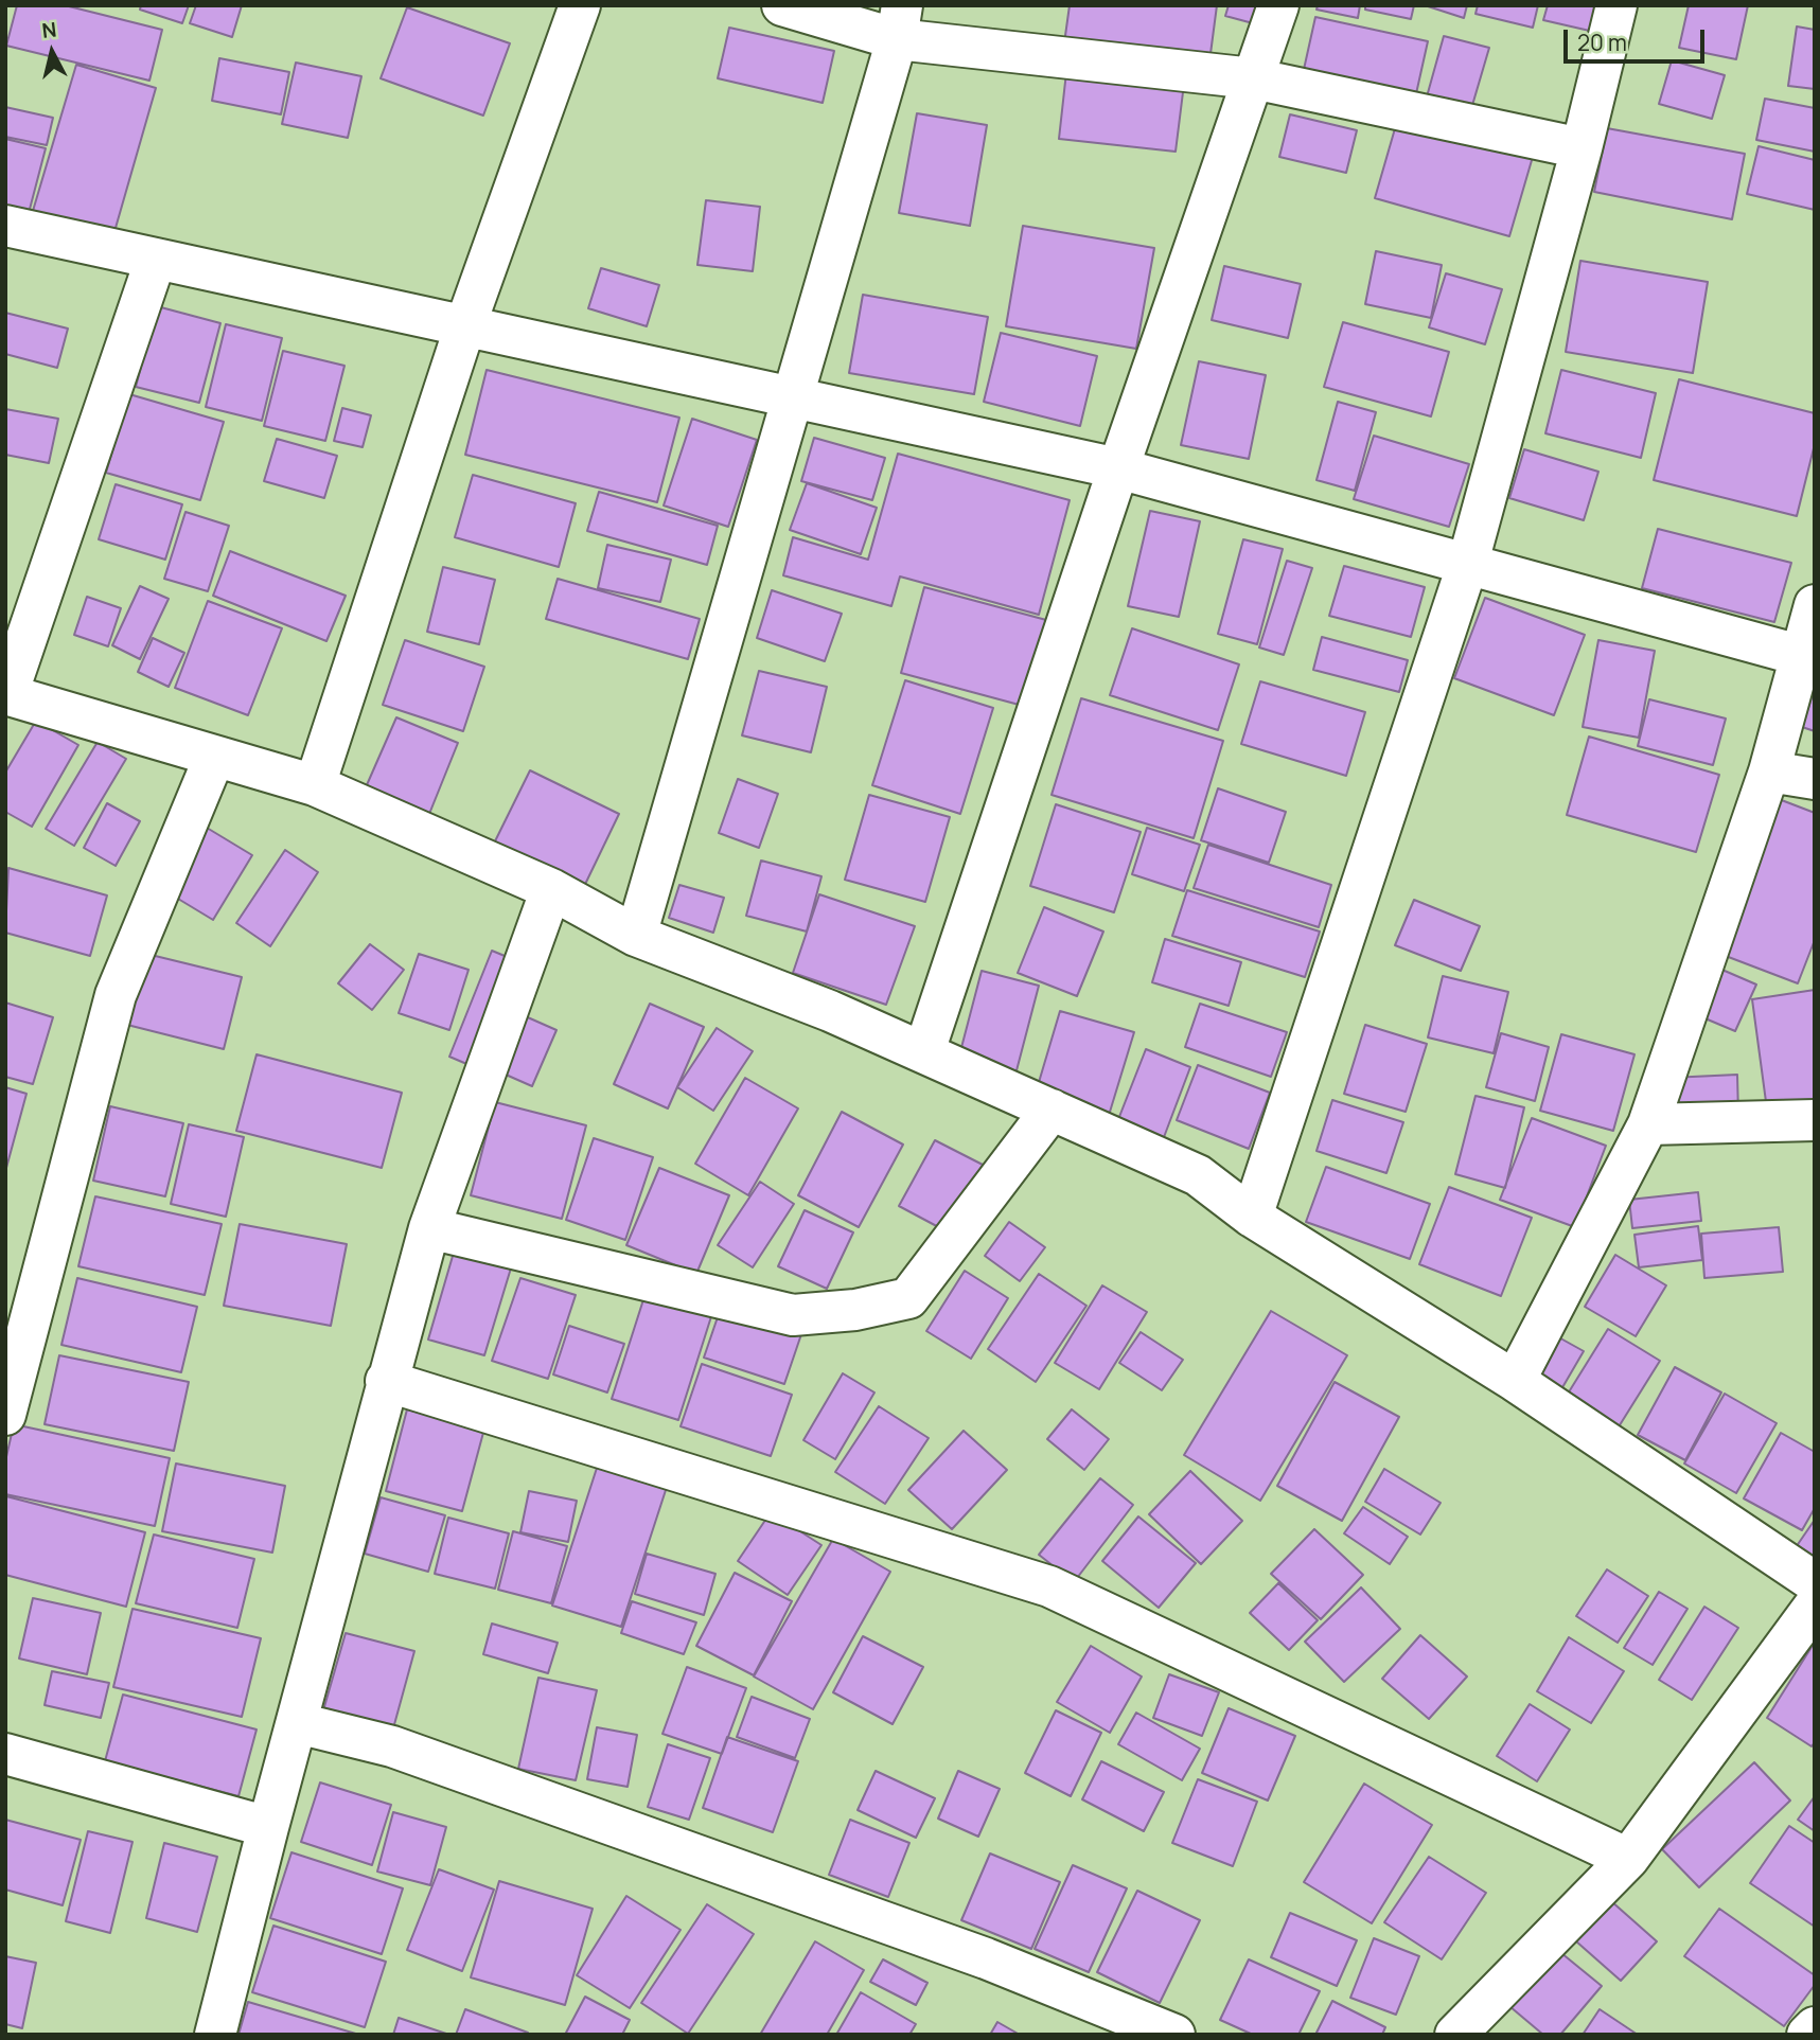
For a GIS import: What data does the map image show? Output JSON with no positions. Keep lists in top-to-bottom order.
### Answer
{
  "scale_bar": "20 m",
  "north": "top"
}
